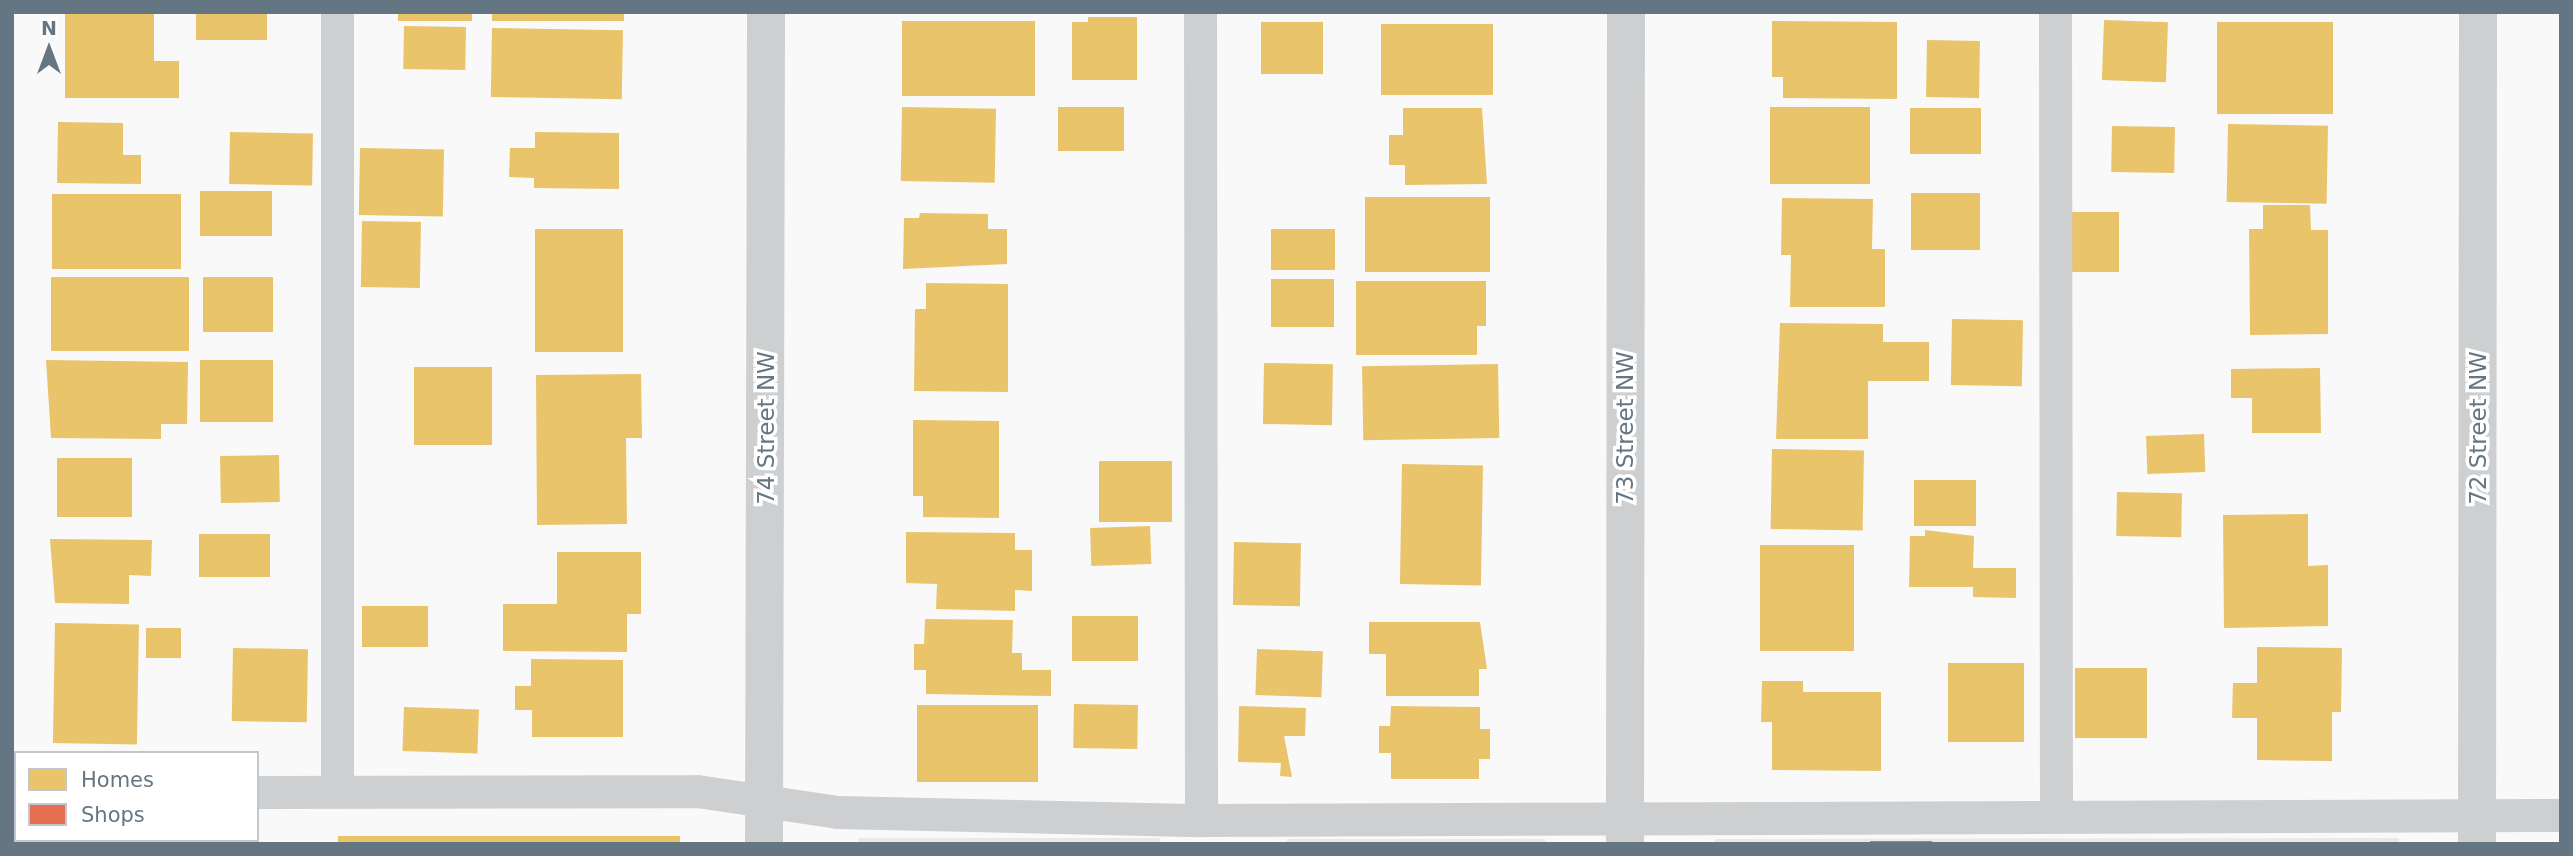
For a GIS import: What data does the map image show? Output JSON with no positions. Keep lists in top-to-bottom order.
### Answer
{
  "streets": {
    "street": ["74 Street NW", "73 Street NW", "72 Street NW"]
  },
  "legend": ["Homes", "Shops"],
  "north": "top"
}
